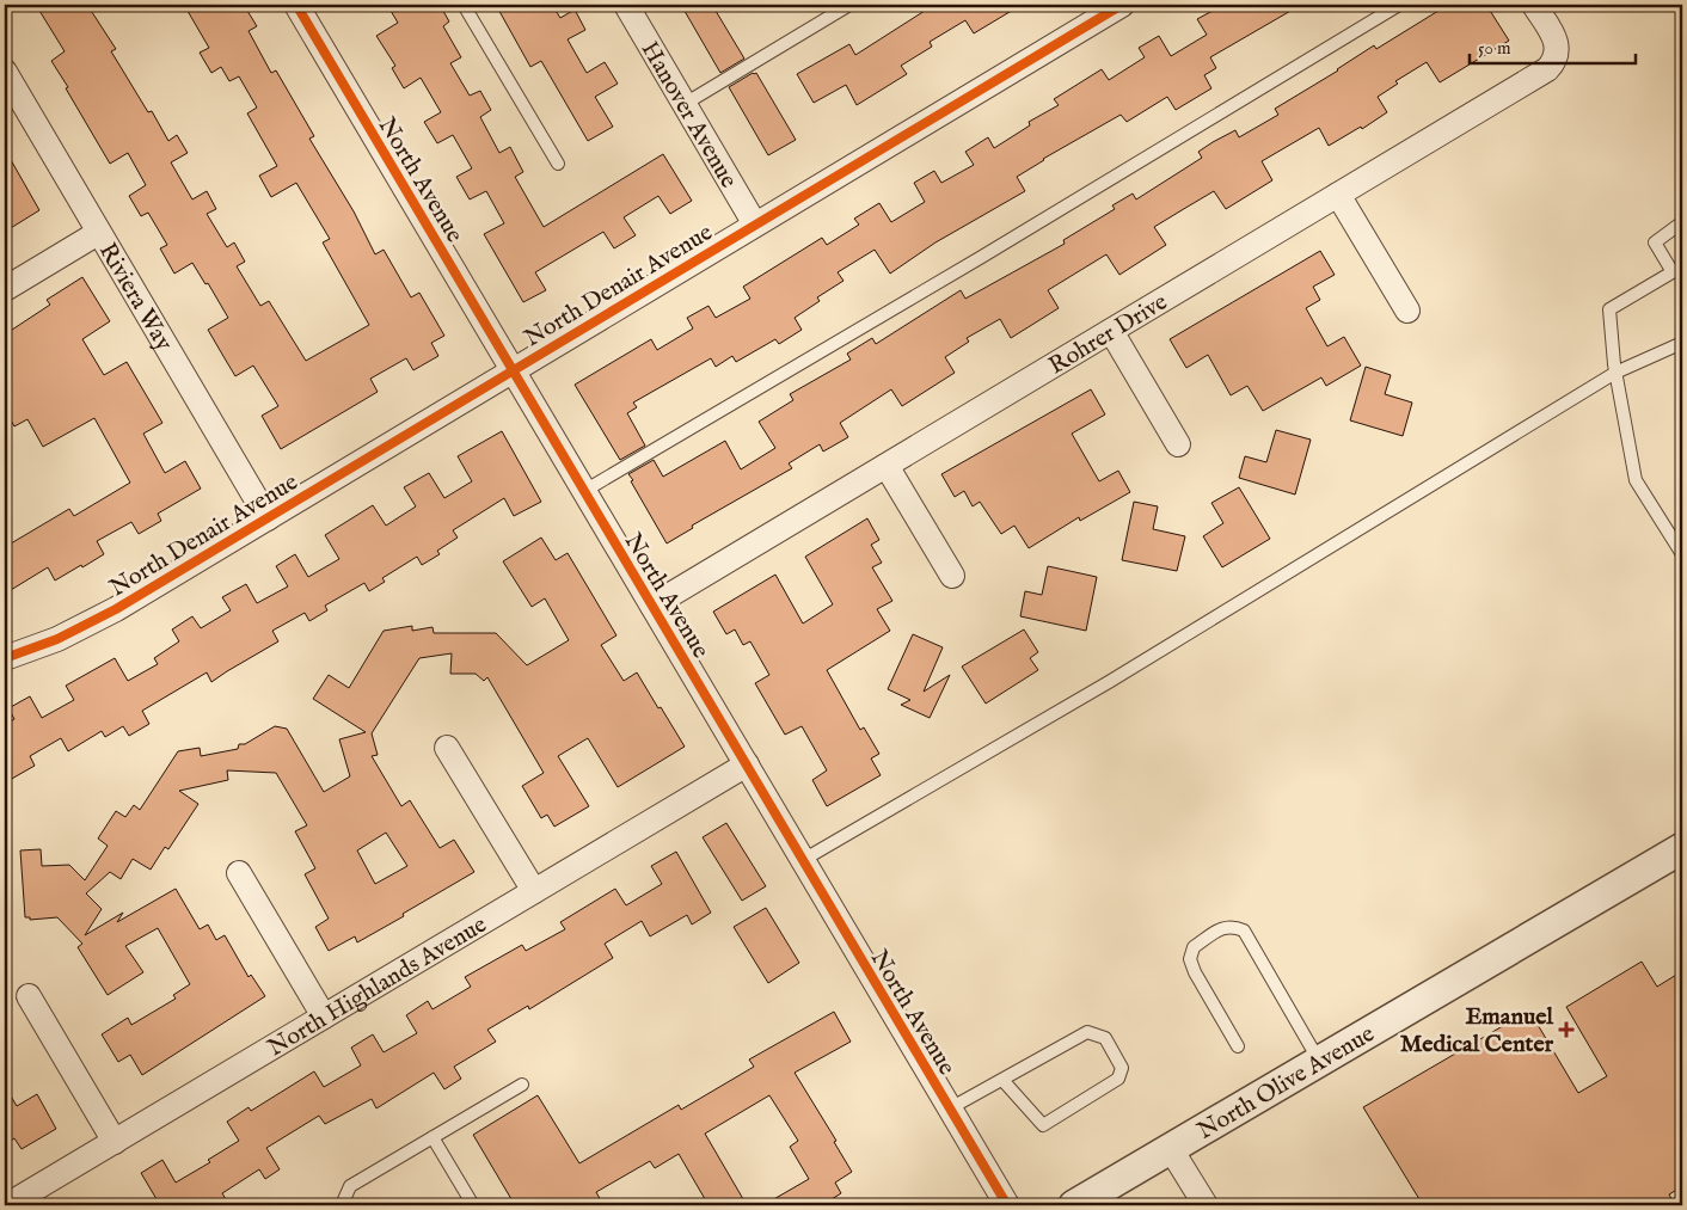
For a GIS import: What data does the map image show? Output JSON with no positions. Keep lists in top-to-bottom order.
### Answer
{
  "streets": {
    "street": [
      "Hanover Avenue",
      "North Avenue",
      "North Denair Avenue",
      "Riviera Way",
      "Rohrer Drive",
      "North Highlands Avenue",
      "North Olive Avenue"
    ]
  },
  "crossings": [
    ["Hanover Avenue", "North Denair Avenue"],
    ["North Avenue", "North Denair Avenue"],
    ["North Avenue", "Rohrer Drive"],
    ["North Avenue", "North Highlands Avenue"],
    ["North Denair Avenue", "Riviera Way"]
  ],
  "places": {
    "health": ["Emanuel Medical Center"]
  },
  "scale_bar": "50 m"
}
